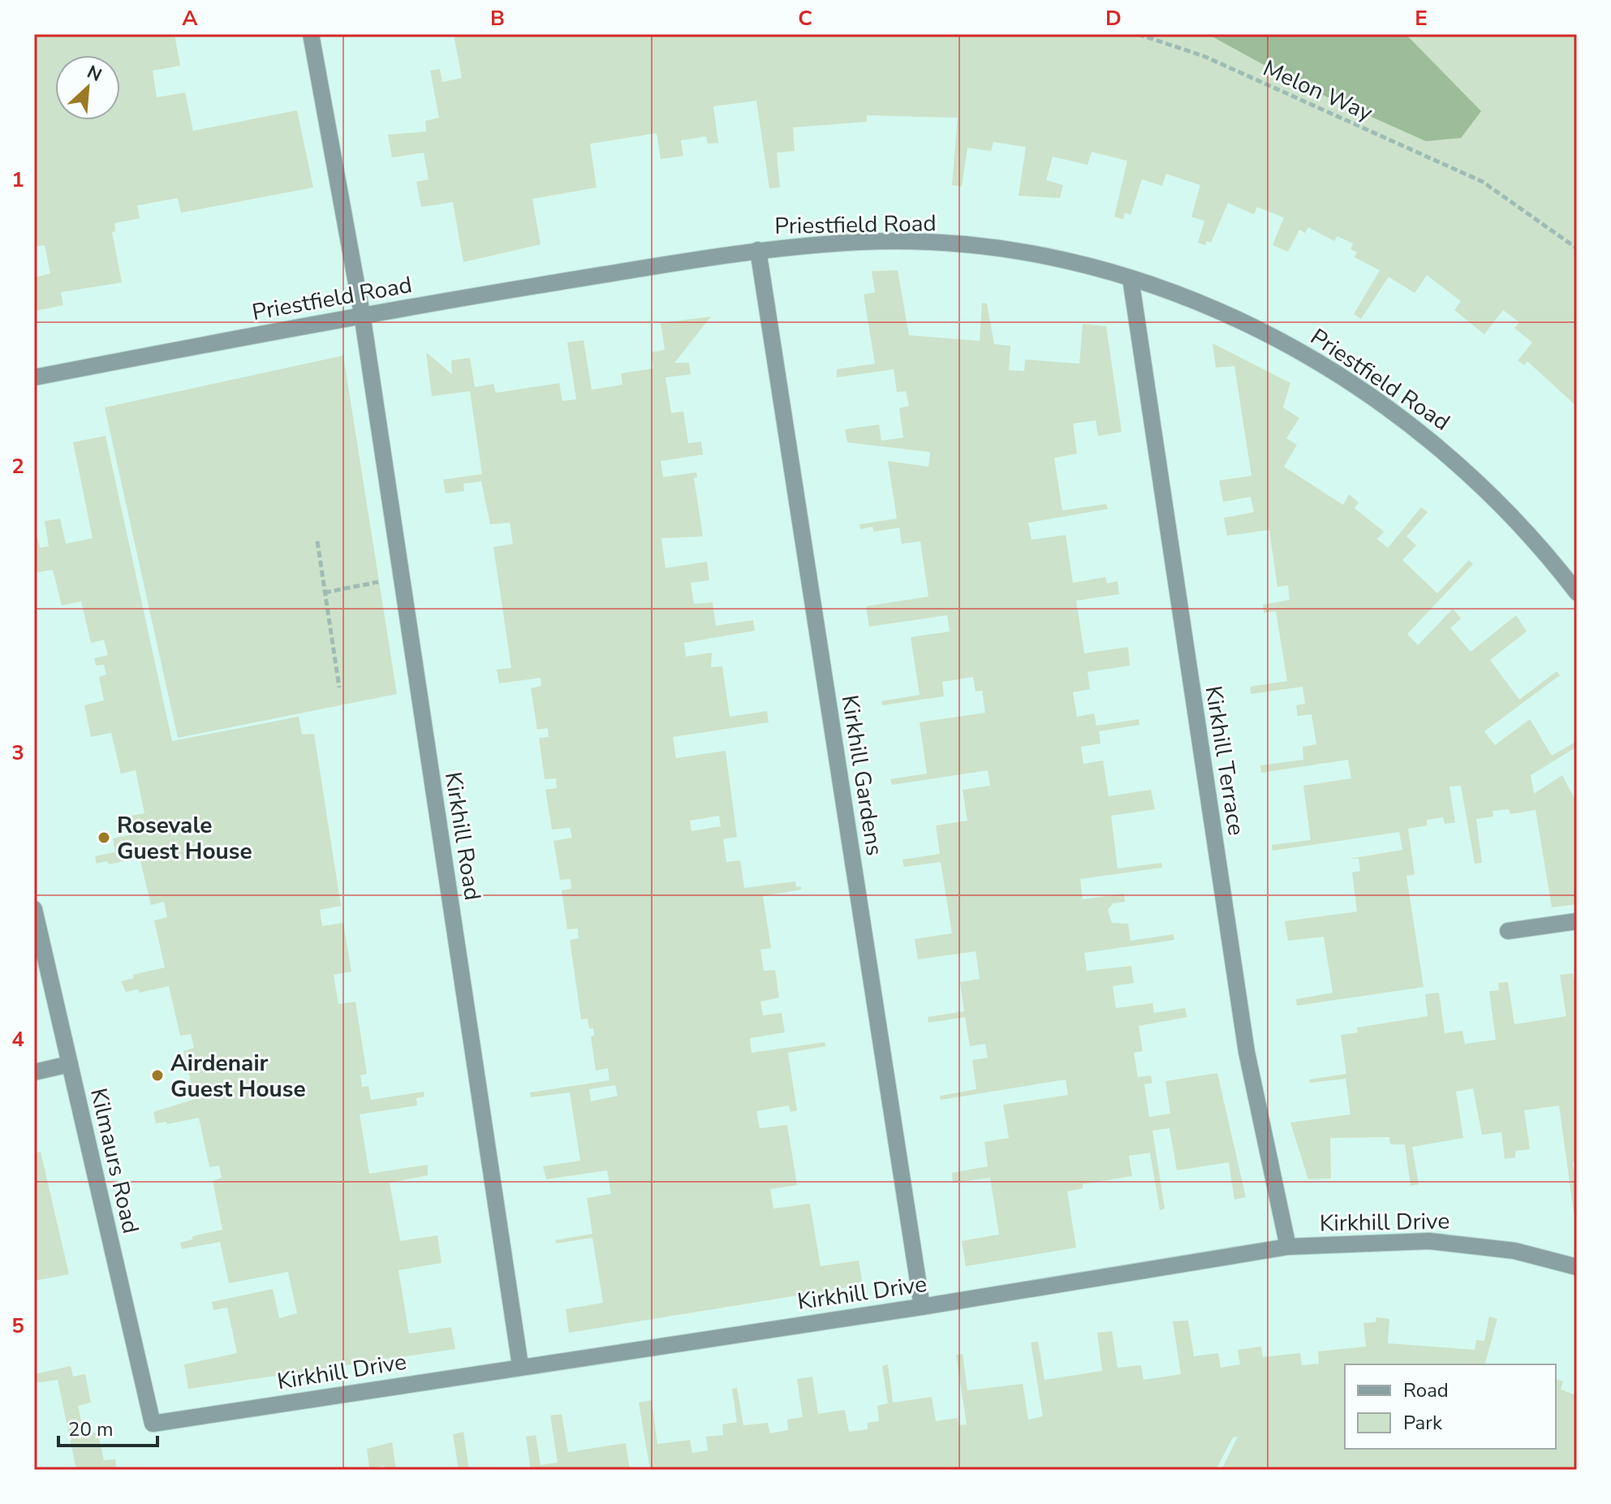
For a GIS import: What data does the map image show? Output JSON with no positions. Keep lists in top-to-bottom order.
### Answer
{
  "streets": {
    "street": [
      "Priestfield Road",
      "Kirkhill Terrace",
      "Kirkhill Gardens",
      "Kirkhill Road",
      "Kilmaurs Road",
      "Kirkhill Drive"
    ],
    "path": ["Melon Way"]
  },
  "crossings": [
    ["Priestfield Road", "Kirkhill Terrace"],
    ["Priestfield Road", "Kirkhill Gardens"],
    ["Priestfield Road", "Kirkhill Road"],
    ["Kirkhill Terrace", "Kirkhill Drive"],
    ["Kirkhill Gardens", "Kirkhill Drive"],
    ["Kirkhill Road", "Kirkhill Drive"],
    ["Kilmaurs Road", "Kirkhill Drive"]
  ],
  "places": ["Rosevale Guest House", "Airdenair Guest House"],
  "legend": ["Road", "Park"],
  "scale_bar": "20 m",
  "north": "top right",
  "grid": {
    "columns": [
      "A",
      "B",
      "C",
      "D",
      "E"
    ],
    "rows": [
      "1",
      "2",
      "3",
      "4",
      "5"
    ]
  }
}
